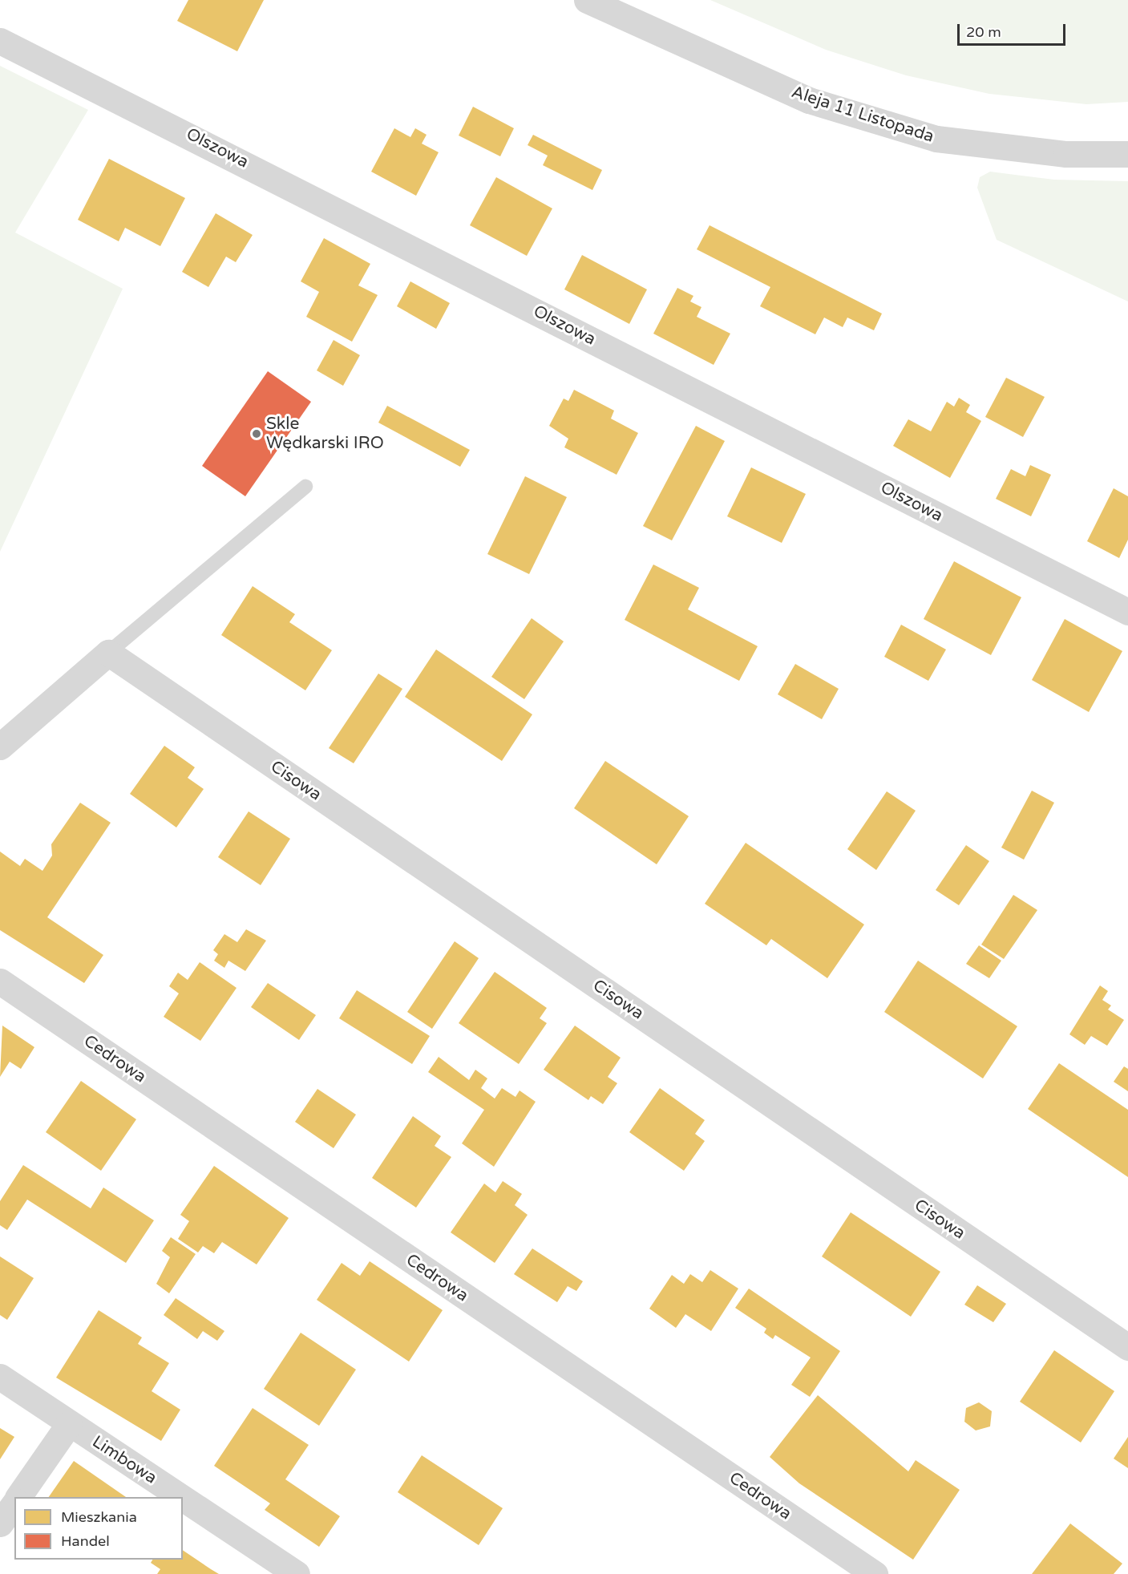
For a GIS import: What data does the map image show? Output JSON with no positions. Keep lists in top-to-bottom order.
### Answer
{
  "streets": {
    "street": [
      "Aleja 11 Listopada",
      "Olszowa",
      "Cisowa",
      "Cedrowa",
      "Limbowa"
    ]
  },
  "places": ["Skle Wędkarski IRO"],
  "legend": ["Mieszkania", "Handel"],
  "scale_bar": "20 m"
}
